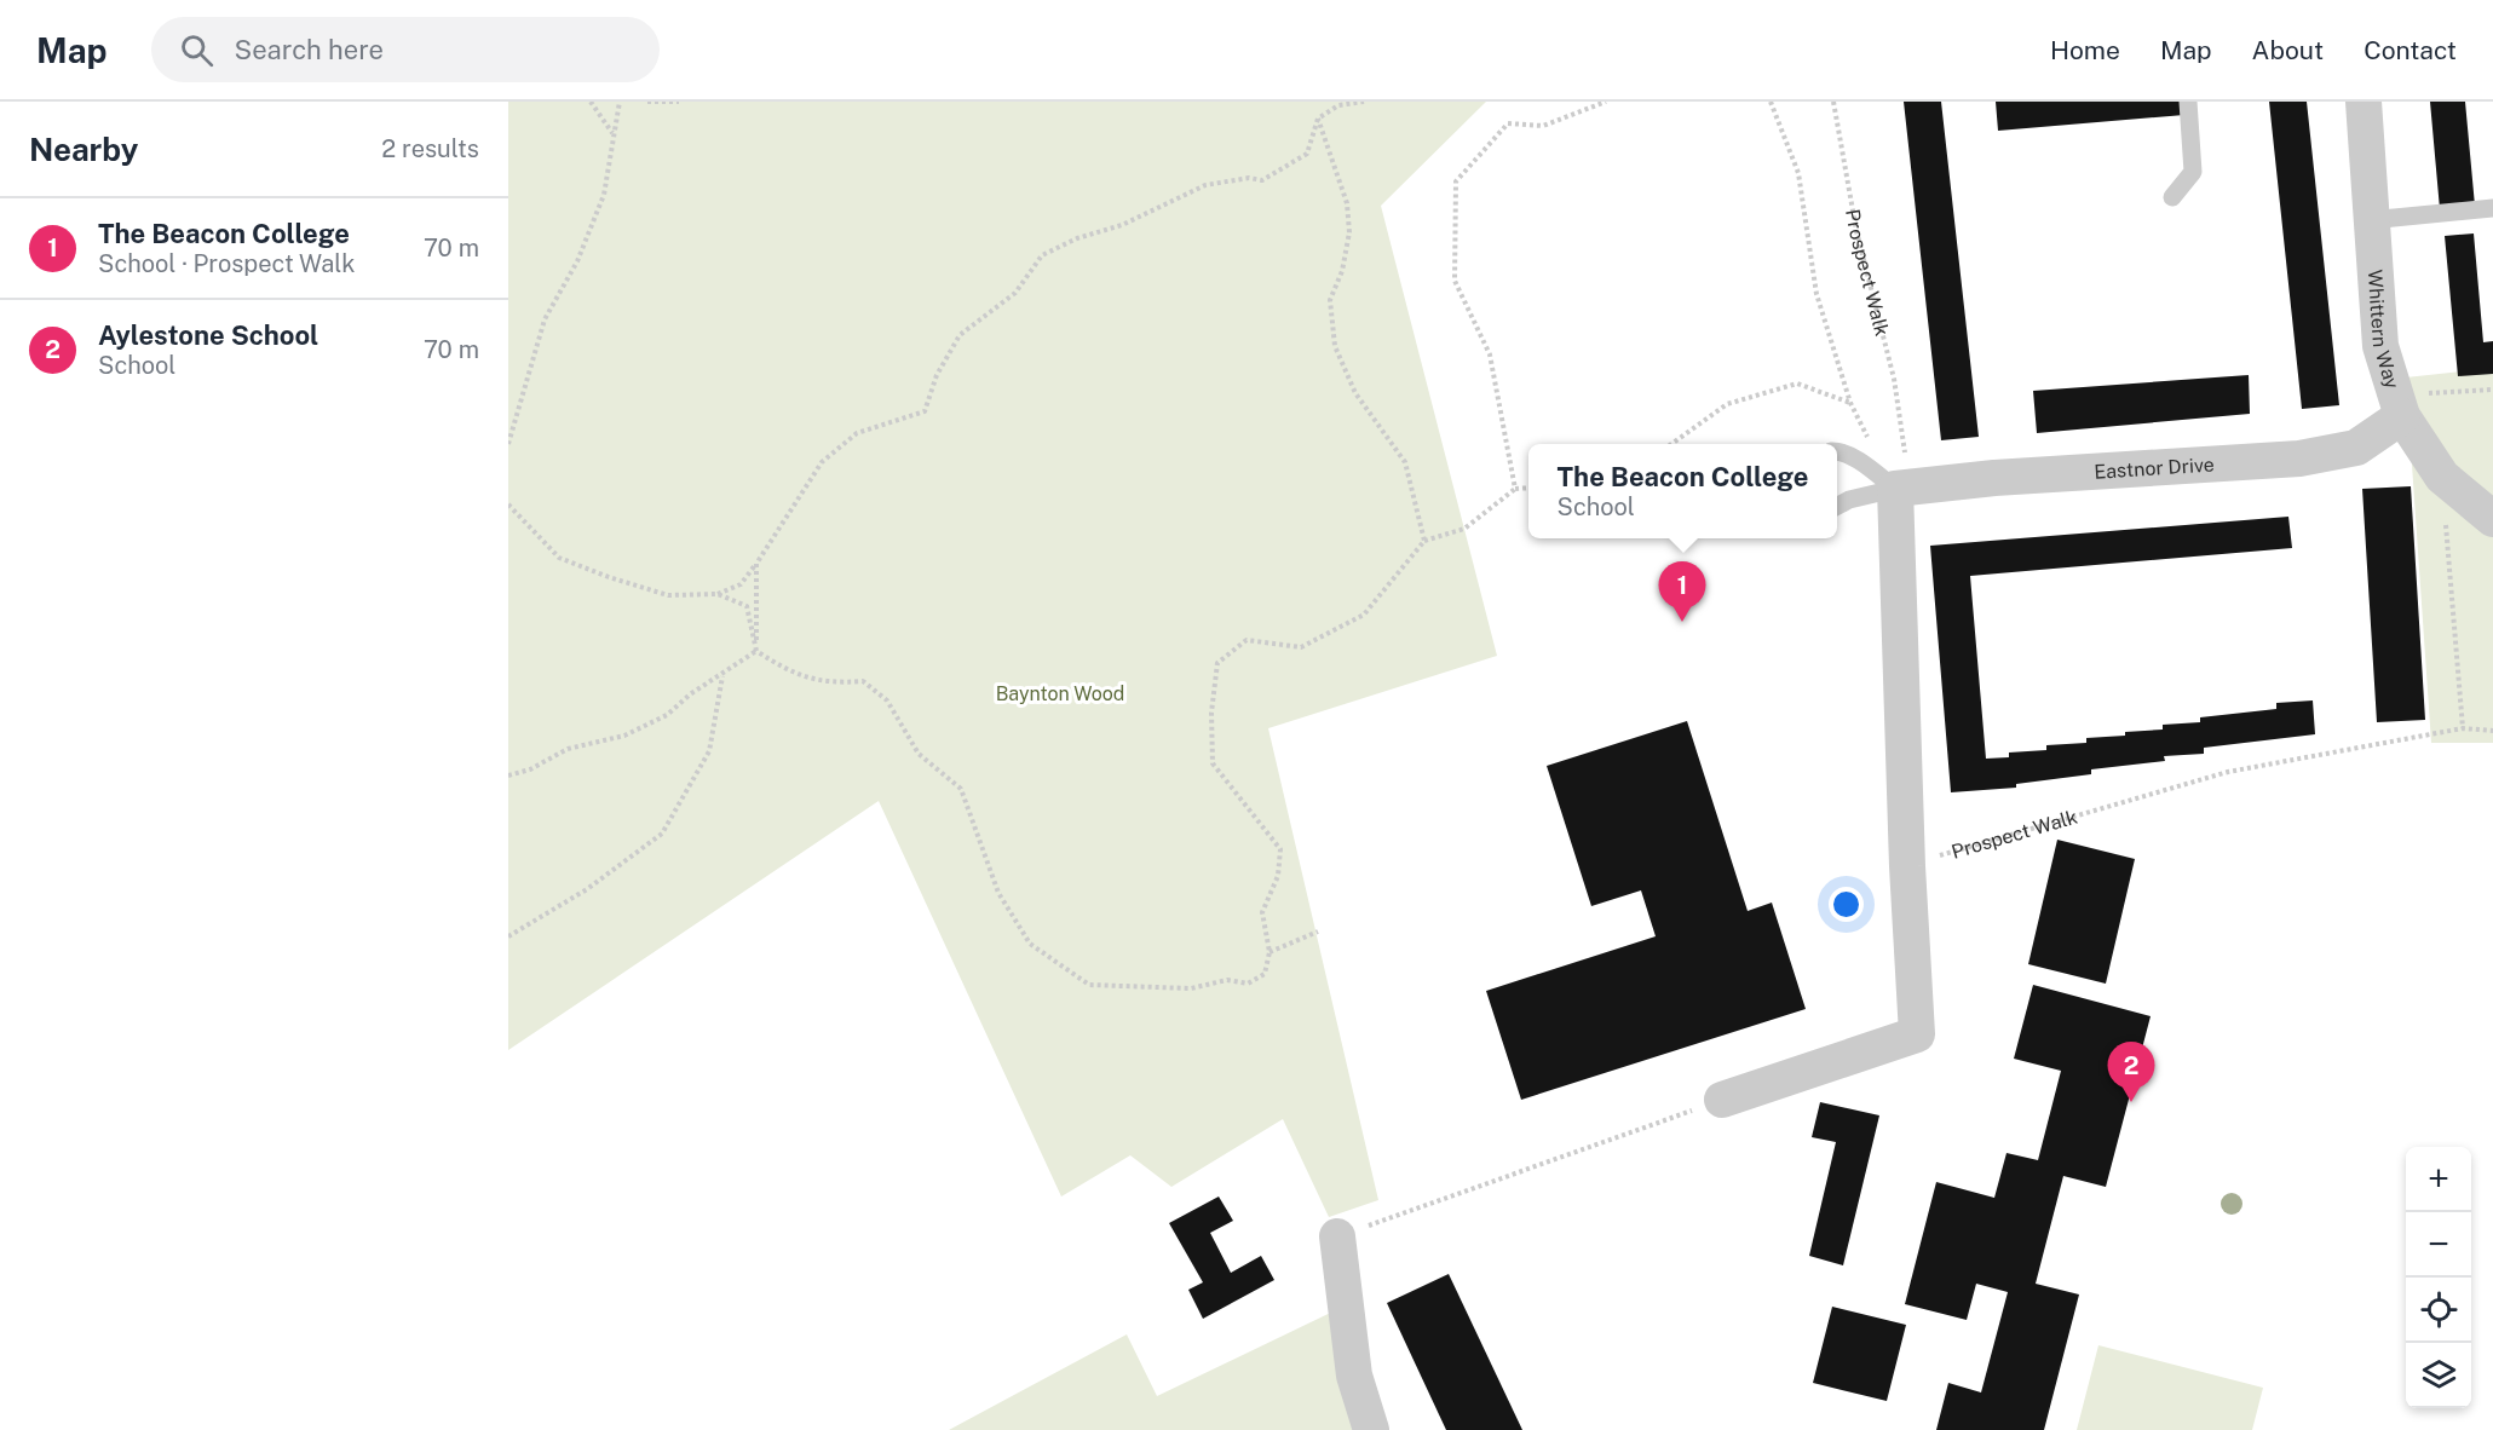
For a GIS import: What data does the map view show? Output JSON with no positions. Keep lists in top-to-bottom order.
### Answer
{
  "streets": {
    "street": ["Whittern Way", "Eastnor Drive"],
    "path": ["Prospect Walk"]
  },
  "crossings": [
    ["Prospect Walk", "Eastnor Drive"],
    ["Whittern Way", "Eastnor Drive"]
  ],
  "parks": ["Baynton Wood"],
  "page": {
    "header": "Map",
    "search": "Search here",
    "nav": [
      "Home",
      "Map",
      "About",
      "Contact"
    ],
    "heading": ["Nearby", "2 results"],
    "list": [
      {
        "mark": "1",
        "name": "The Beacon College",
        "note": "School · Prospect Walk",
        "value": "70 m"
      },
      {
        "mark": "2",
        "name": "Aylestone School",
        "note": "School",
        "value": "70 m"
      }
    ],
    "popup": ["The Beacon College", "School"],
    "pins": ["1", "2"],
    "map_buttons": ["+", "−"]
  }
}
